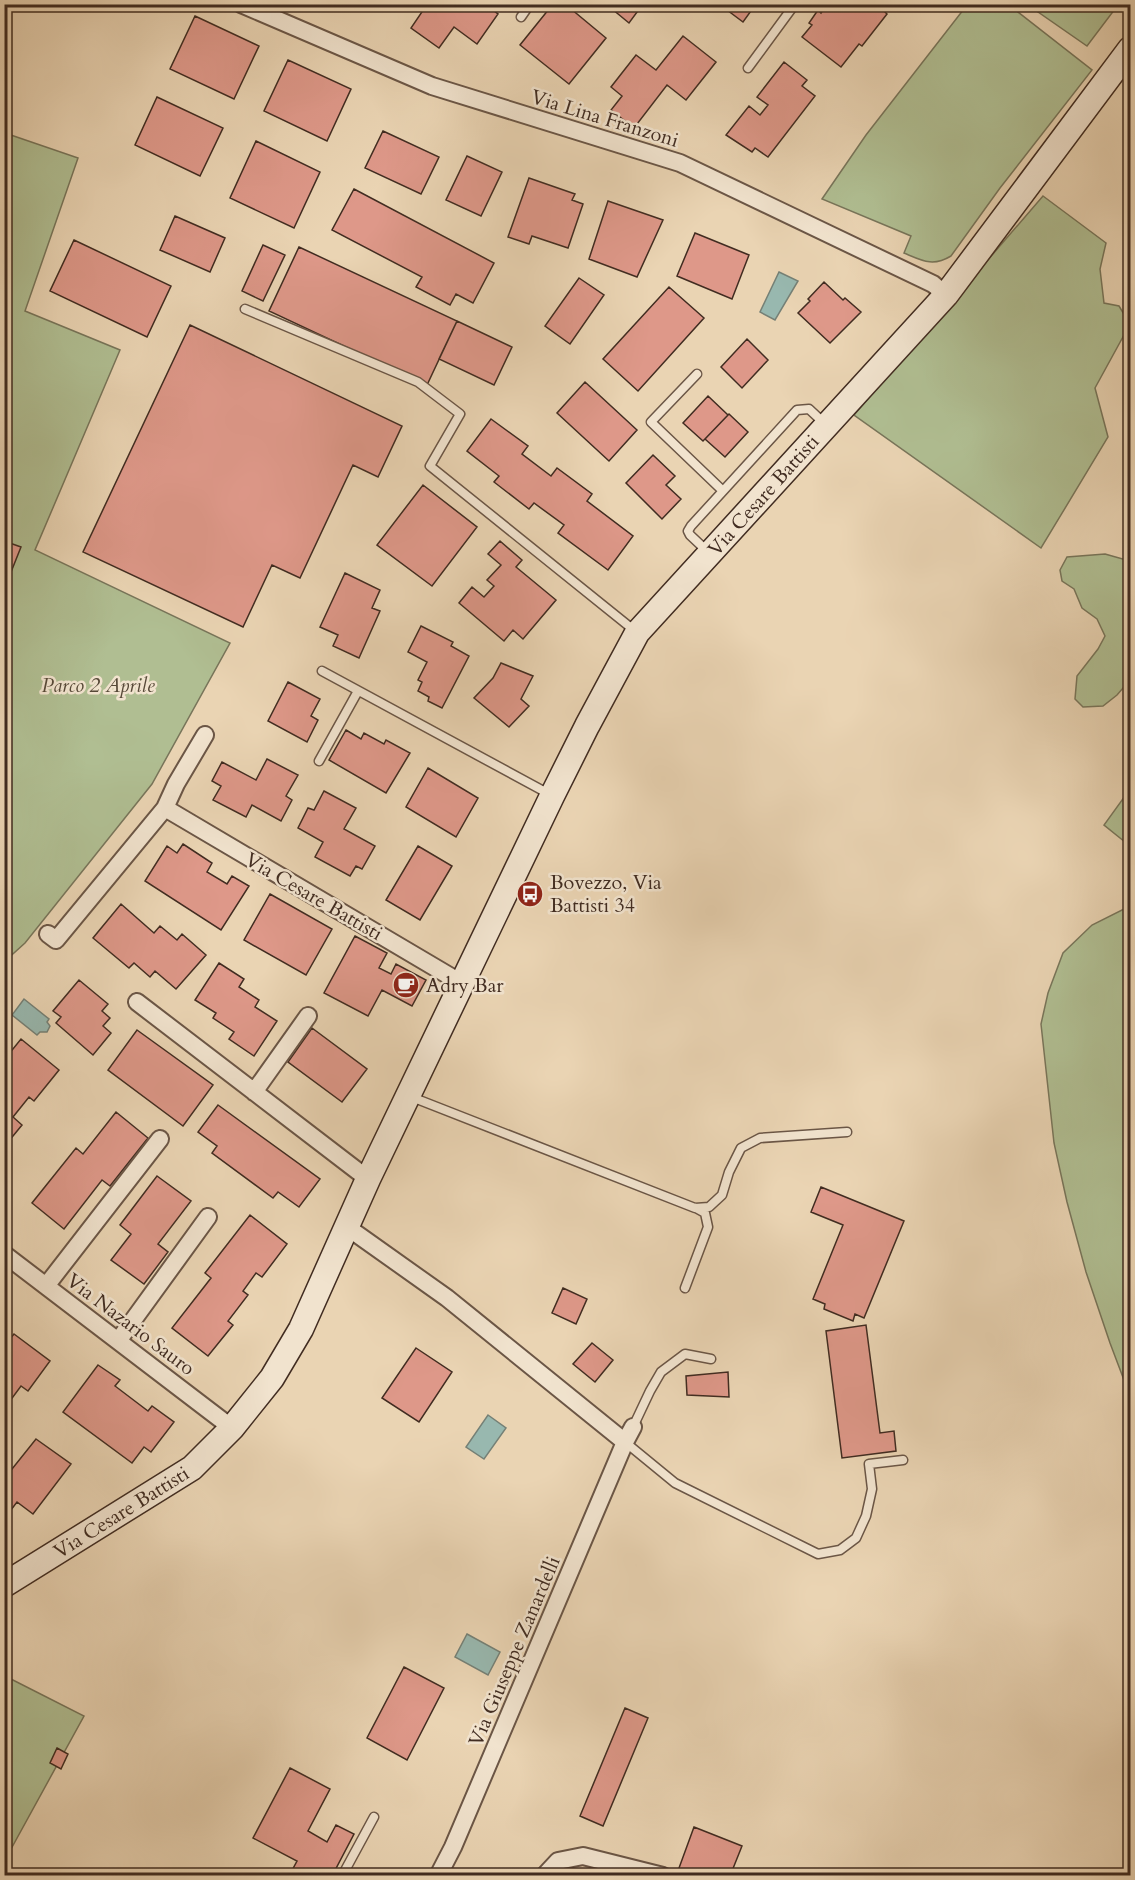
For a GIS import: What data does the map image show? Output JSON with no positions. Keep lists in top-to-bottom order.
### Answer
{
  "streets": {
    "street": [
      "Via Lina Franzoni",
      "Via Cesare Battisti",
      "Via Nazario Sauro",
      "Via Giuseppe Zanardelli"
    ]
  },
  "crossings": [
    ["Via Lina Franzoni", "Via Cesare Battisti"],
    ["Via Cesare Battisti", "Via Nazario Sauro"]
  ],
  "parks": ["Parco 2 Aprile"],
  "places": {
    "bus stop": ["Bovezzo, Via Battisti 34"],
    "cafe": ["Adry Bar"]
  }
}
